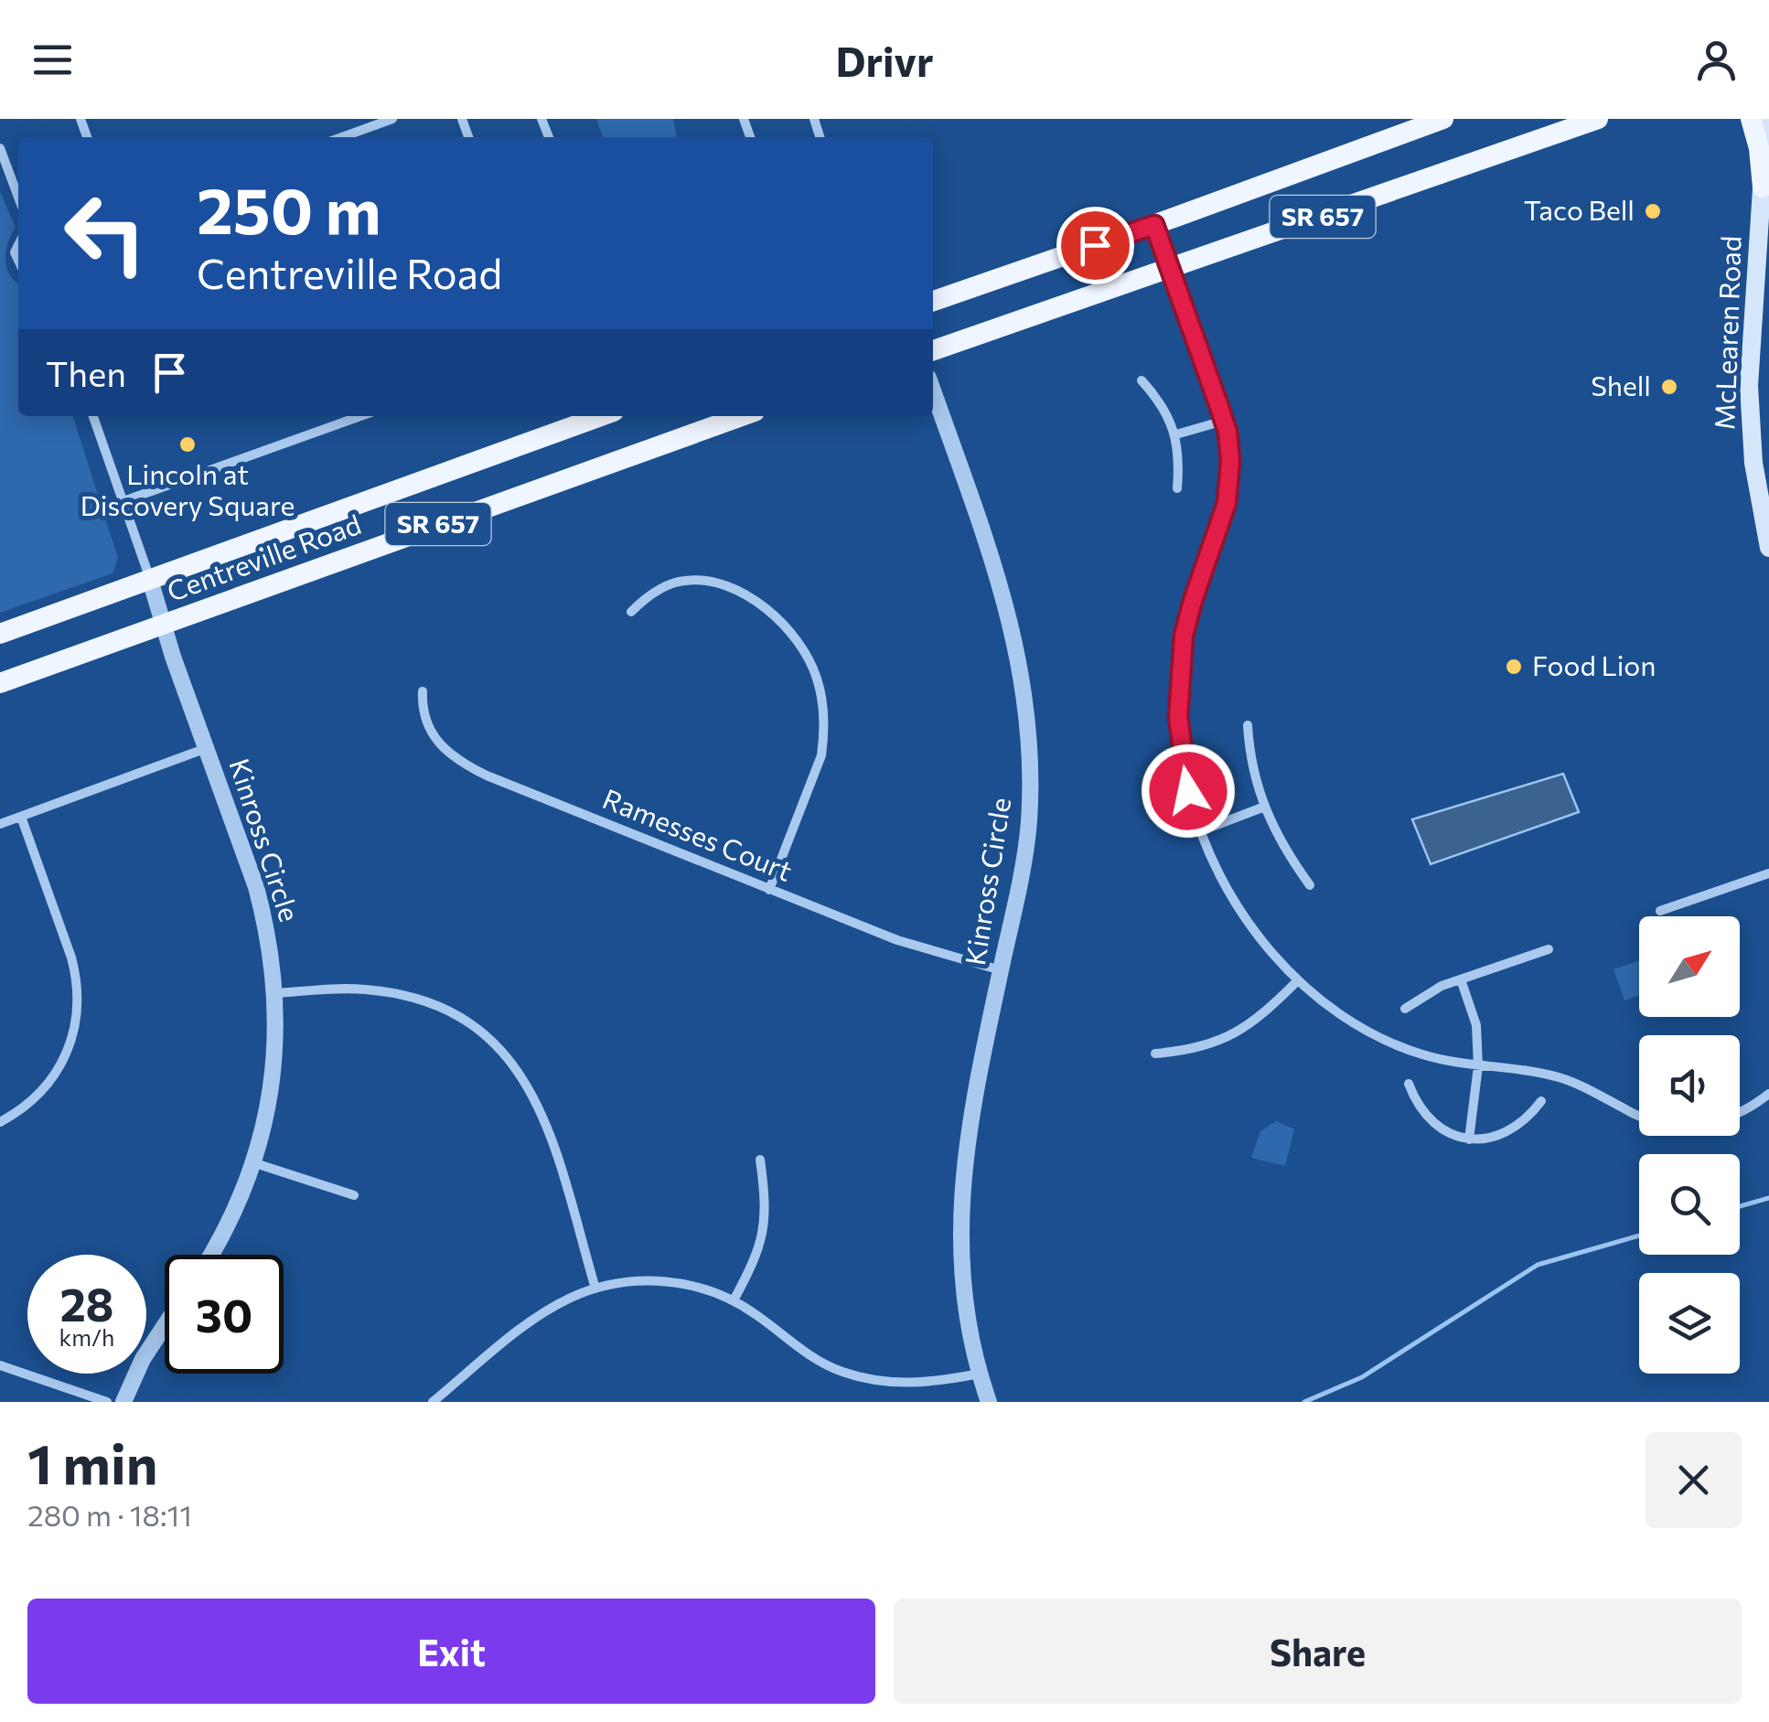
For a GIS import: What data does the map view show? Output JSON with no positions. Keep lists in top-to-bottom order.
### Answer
{
  "streets": {
    "main road": ["SR 657", "McLearen Road", "Centreville Road"],
    "street": ["Ramesses Court", "Kinross Circle"]
  },
  "crossings": [
    ["Centreville Road", "Kinross Circle"],
    ["Ramesses Court", "Kinross Circle"]
  ],
  "places": [
    "Taco Bell",
    "Shell",
    "Lincoln at Discovery Square",
    "Food Lion"
  ],
  "north": "top right",
  "page": {
    "header": "Drivr",
    "turn": ["250 m", "Centreville Road"],
    "then": "Then",
    "speed": "28 km/h",
    "limit": "30",
    "heading": ["1 min", "280 m · 18:11"],
    "buttons": ["Exit", "Share"]
  }
}
